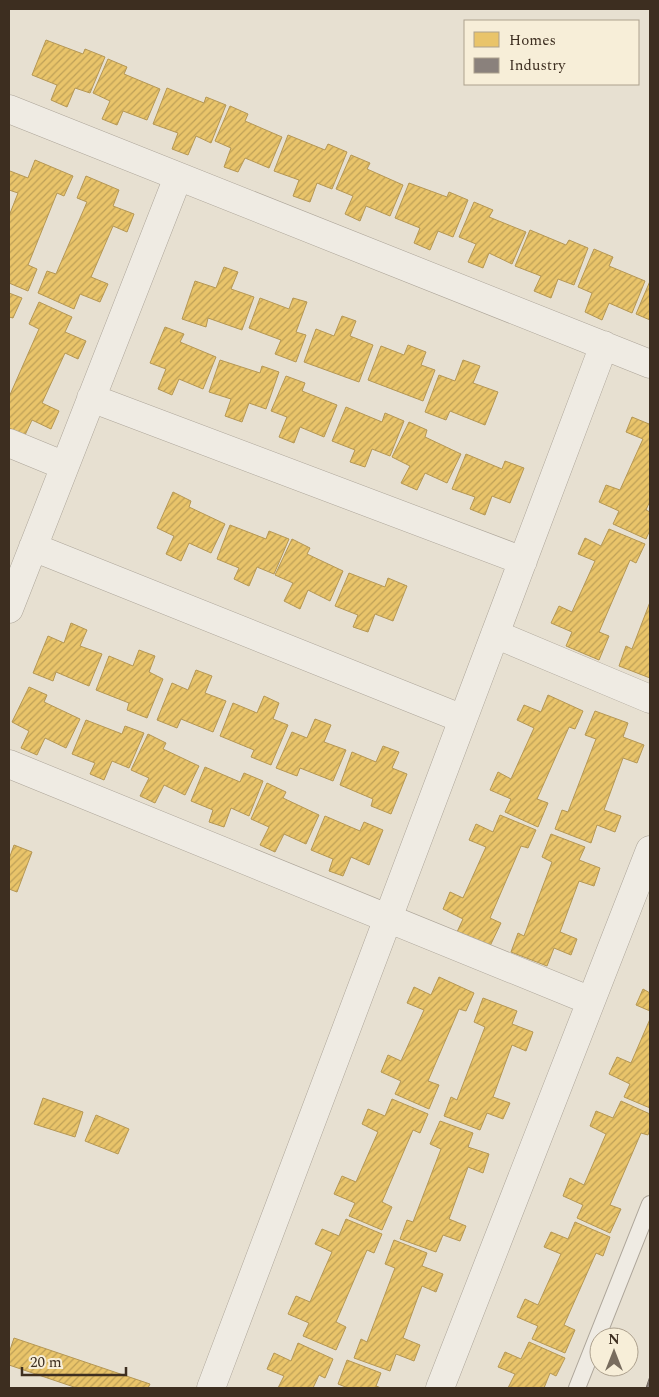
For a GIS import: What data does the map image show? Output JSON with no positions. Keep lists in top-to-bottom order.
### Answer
{
  "legend": ["Homes", "Industry"],
  "scale_bar": "20 m",
  "north": "top"
}
